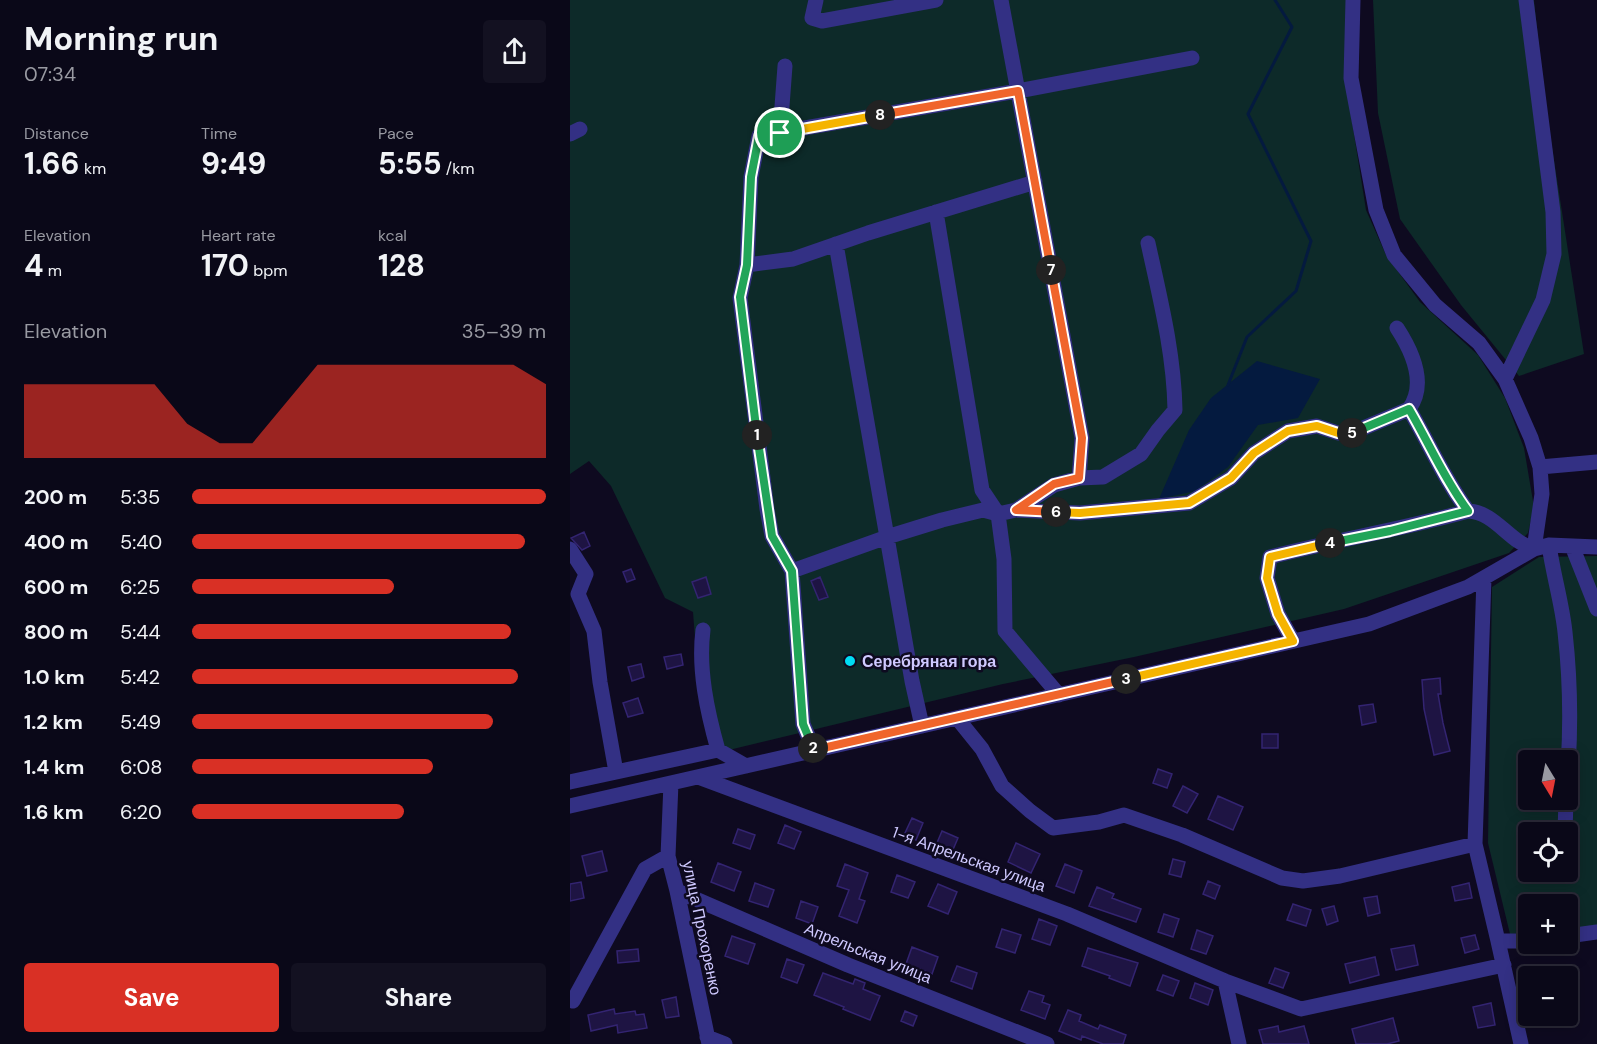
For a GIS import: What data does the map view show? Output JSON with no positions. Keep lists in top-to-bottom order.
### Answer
{
  "streets": {
    "street": ["1-я Апрельская улица", "улица Прохоренко", "Апрельская улица"]
  },
  "crossings": [
    ["улица Прохоренко", "Апрельская улица"]
  ],
  "places": ["Серебряная гора"],
  "north": "bottom",
  "page": {
    "heading": ["Morning run", "07:34"],
    "pins": [
      "8",
      "7",
      "5",
      "1",
      "6",
      "4",
      "3",
      "2"
    ],
    "stats": [
      ["Distance", "1.66 km"],
      ["Time", "9:49"],
      ["Pace", "5:55 /km"],
      ["Elevation", "4 m"],
      ["Heart rate", "170 bpm"],
      ["kcal", "128"]
    ],
    "chart": ["Elevation", "35–39 m"],
    "list": [
      {
        "name": "200 m",
        "note": "5:35"
      },
      {
        "name": "400 m",
        "note": "5:40"
      },
      {
        "name": "600 m",
        "note": "6:25"
      },
      {
        "name": "800 m",
        "note": "5:44"
      },
      {
        "name": "1.0 km",
        "note": "5:42"
      },
      {
        "name": "1.2 km",
        "note": "5:49"
      },
      {
        "name": "1.4 km",
        "note": "6:08"
      },
      {
        "name": "1.6 km",
        "note": "6:20"
      }
    ],
    "map_buttons": ["+", "−"],
    "buttons": ["Save", "Share"]
  }
}
